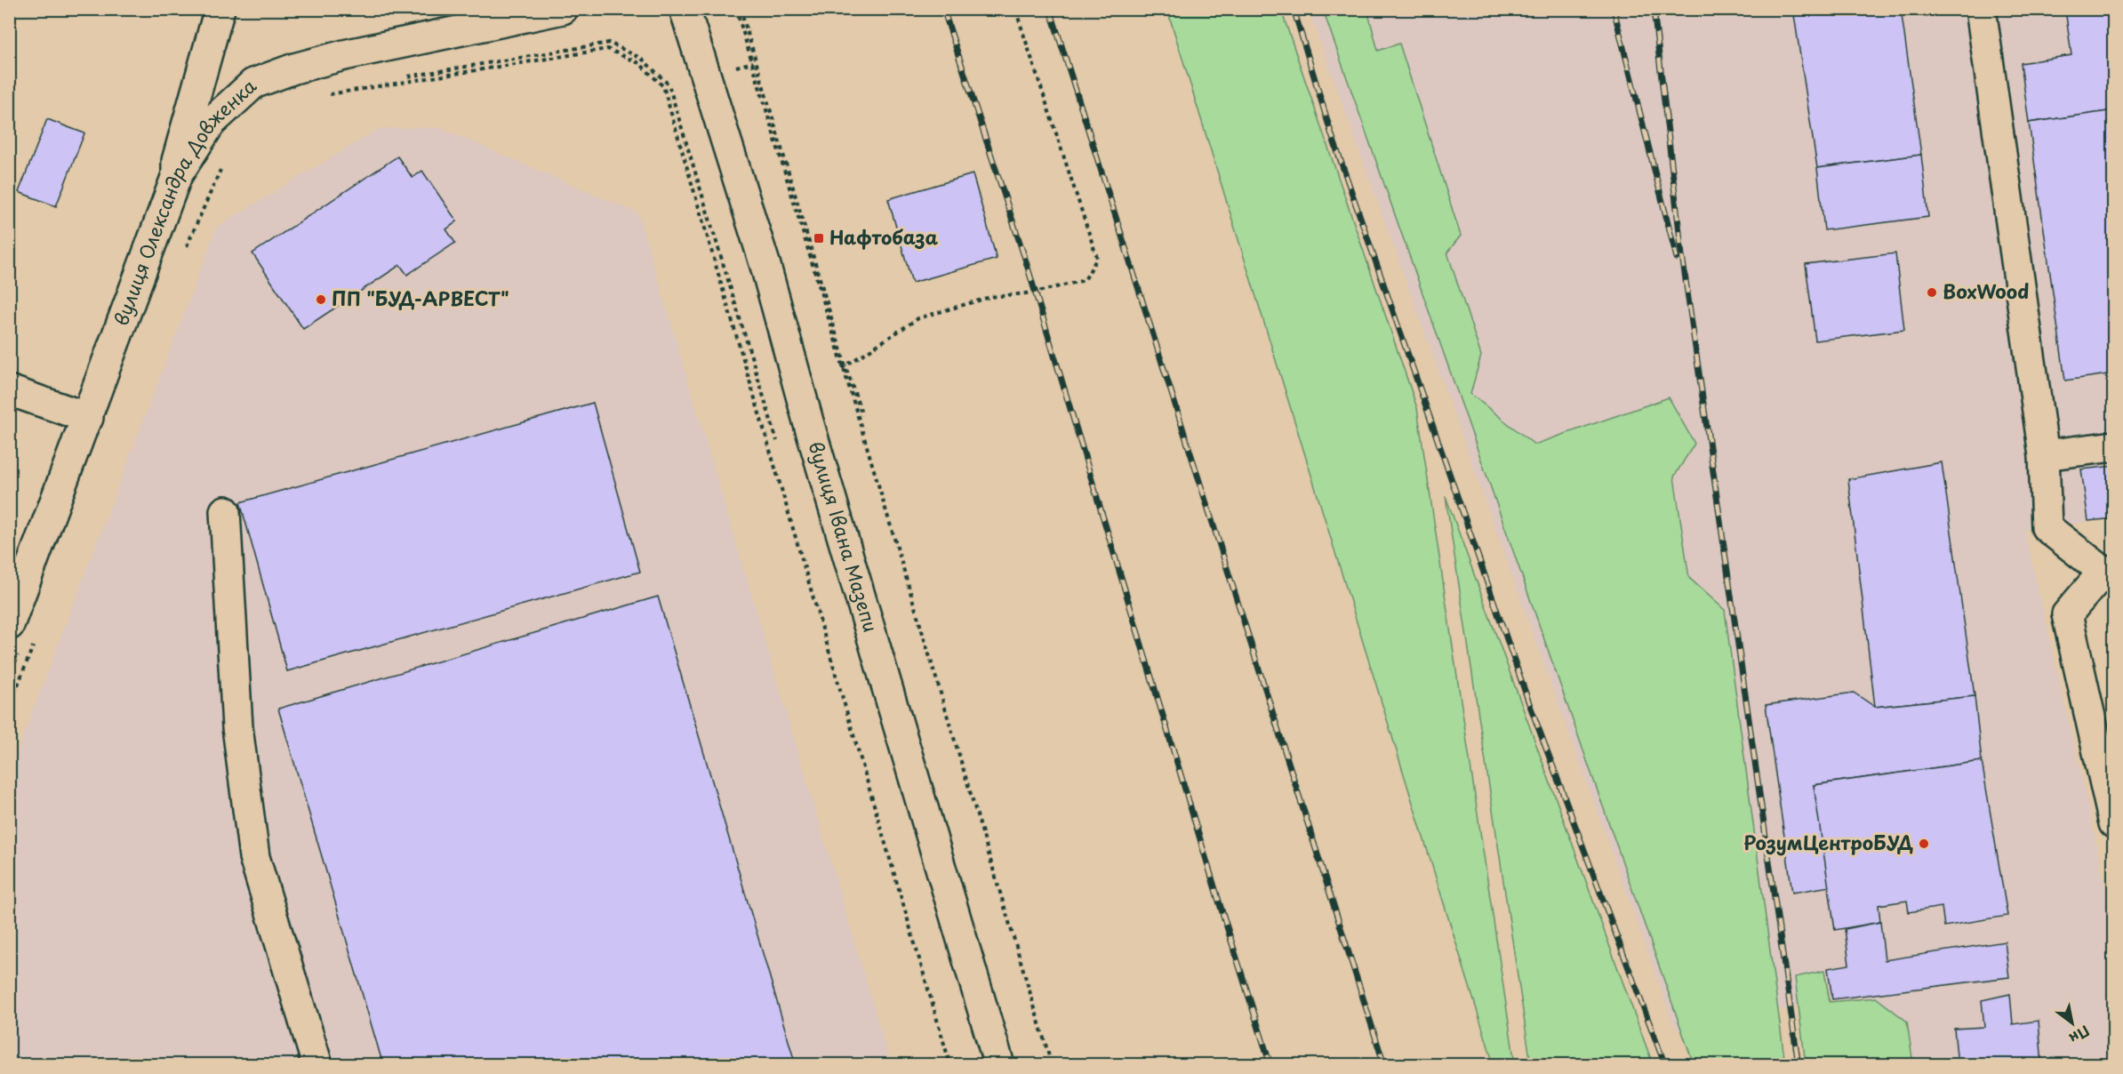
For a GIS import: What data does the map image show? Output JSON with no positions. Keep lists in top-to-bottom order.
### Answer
{
  "streets": {
    "main road": ["вулиця Олександра Довженка", "вулиця Івана Мазепи"]
  },
  "places": {
    "transit": ["Нафтобаза"],
    "other": ["BoxWood", "ПП \"БУД-АРВЕСТ\"", "РозумЦентроБУД"]
  },
  "north": "bottom right"
}
